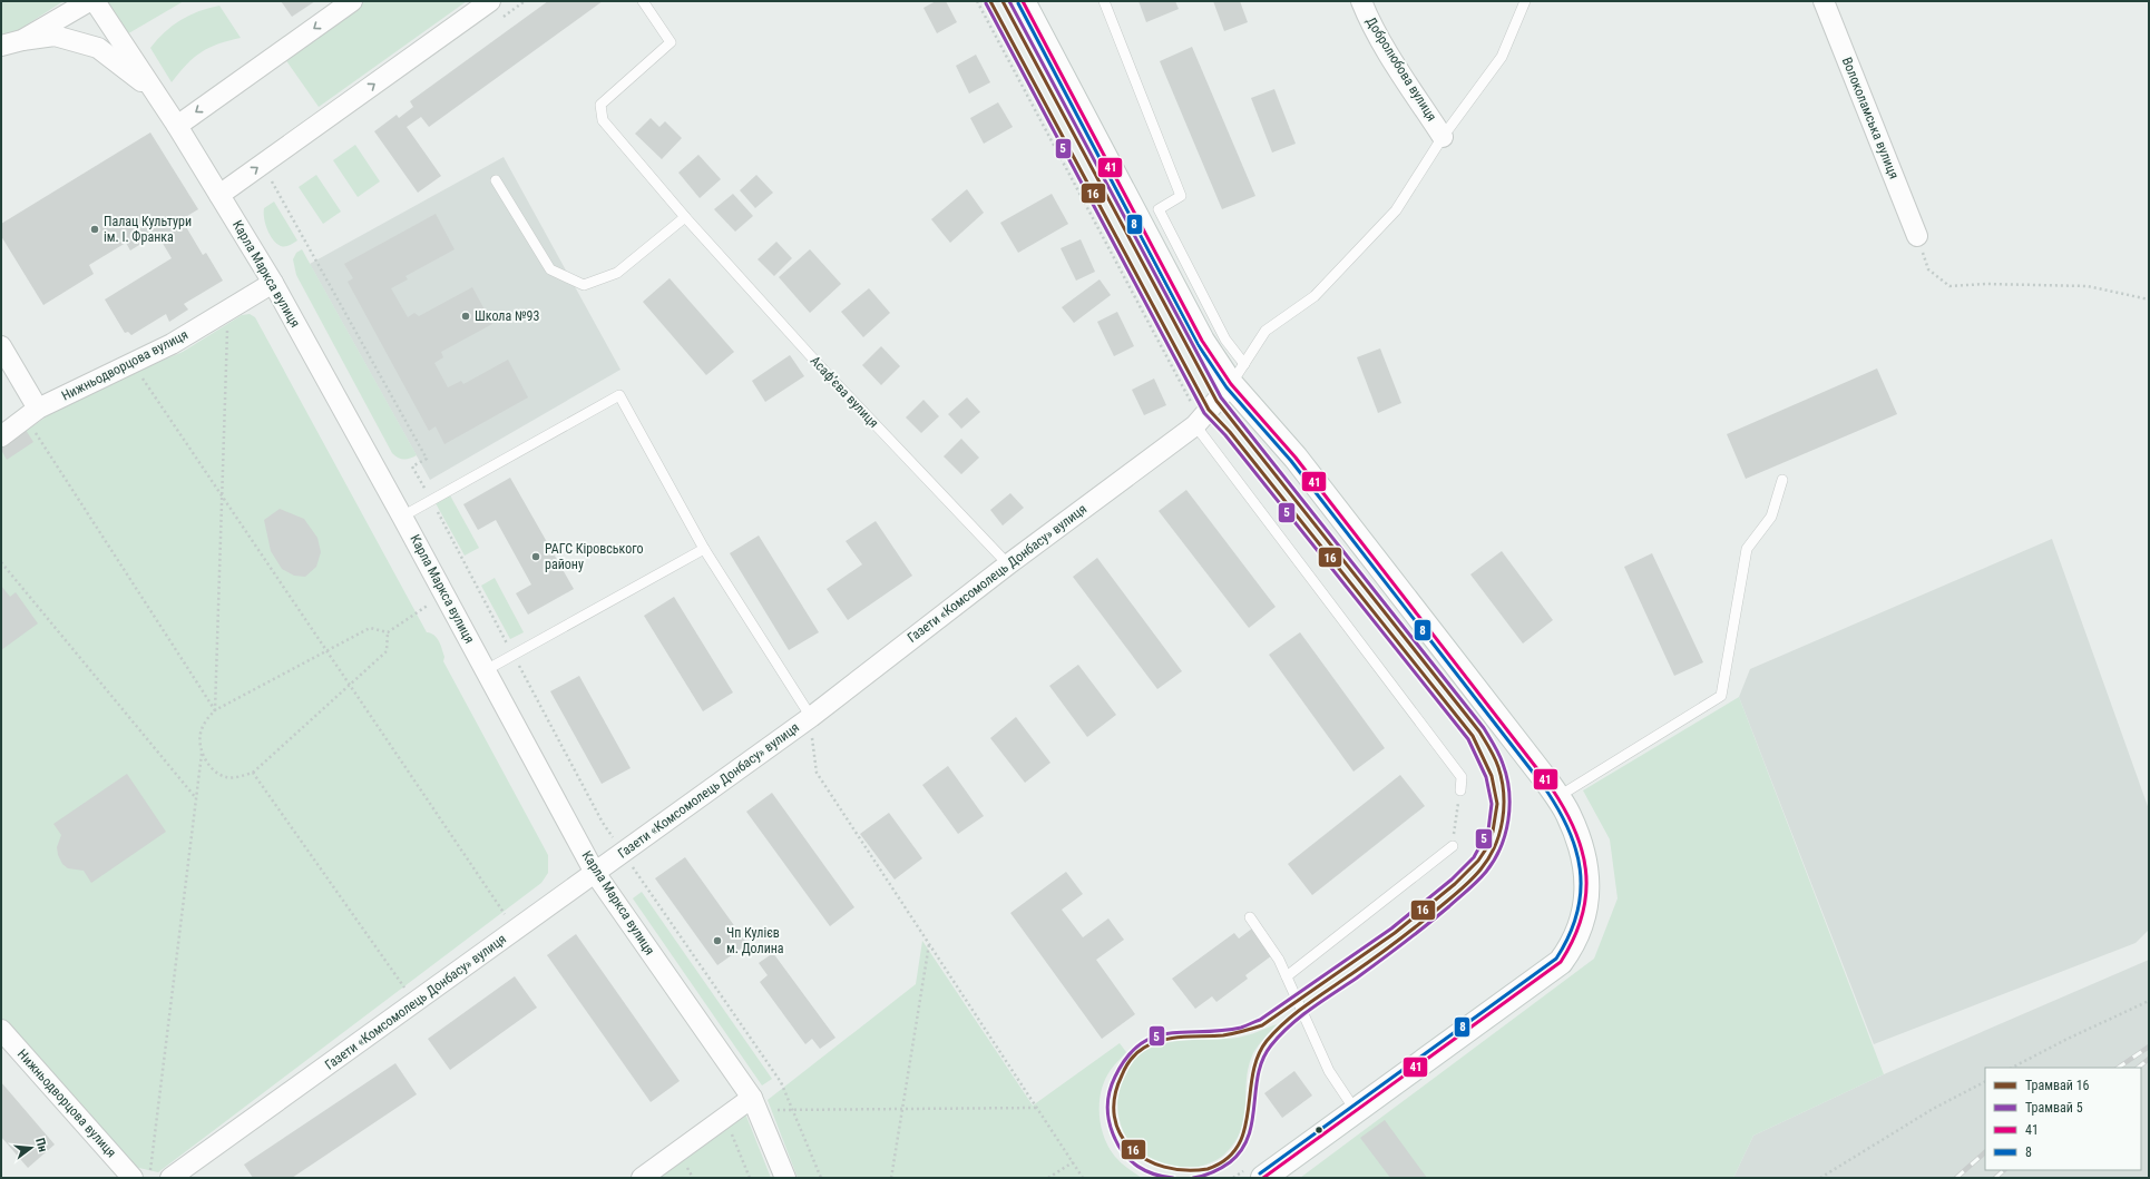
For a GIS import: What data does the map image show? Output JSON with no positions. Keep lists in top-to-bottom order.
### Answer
{
  "streets": {
    "street": [
      "Добролюбова вулиця",
      "Волоколамська вулиця",
      "Карла Маркса вулиця",
      "Нижньодворцова вулиця",
      "Газети «Комсомолець Донбасу» вулиця"
    ],
    "lane": ["Асаф’єва вулиця"]
  },
  "crossings": [
    ["Карла Маркса вулиця", "Нижньодворцова вулиця"],
    ["Карла Маркса вулиця", "Газети «Комсомолець Донбасу» вулиця"],
    ["Асаф’єва вулиця", "Газети «Комсомолець Донбасу» вулиця"]
  ],
  "places": [
    "Палац Культури ім. І. Франка",
    "Школа №93",
    "РАГС Кіровського району",
    "Чп Кулієв м. Долина"
  ],
  "lines": [
    "tram line 16",
    "tram line 5",
    "transit line 41",
    "transit line 8"
  ],
  "legend": [
    "Трамвай 16",
    "Трамвай 5",
    "41",
    "8"
  ],
  "north": "right"
}
